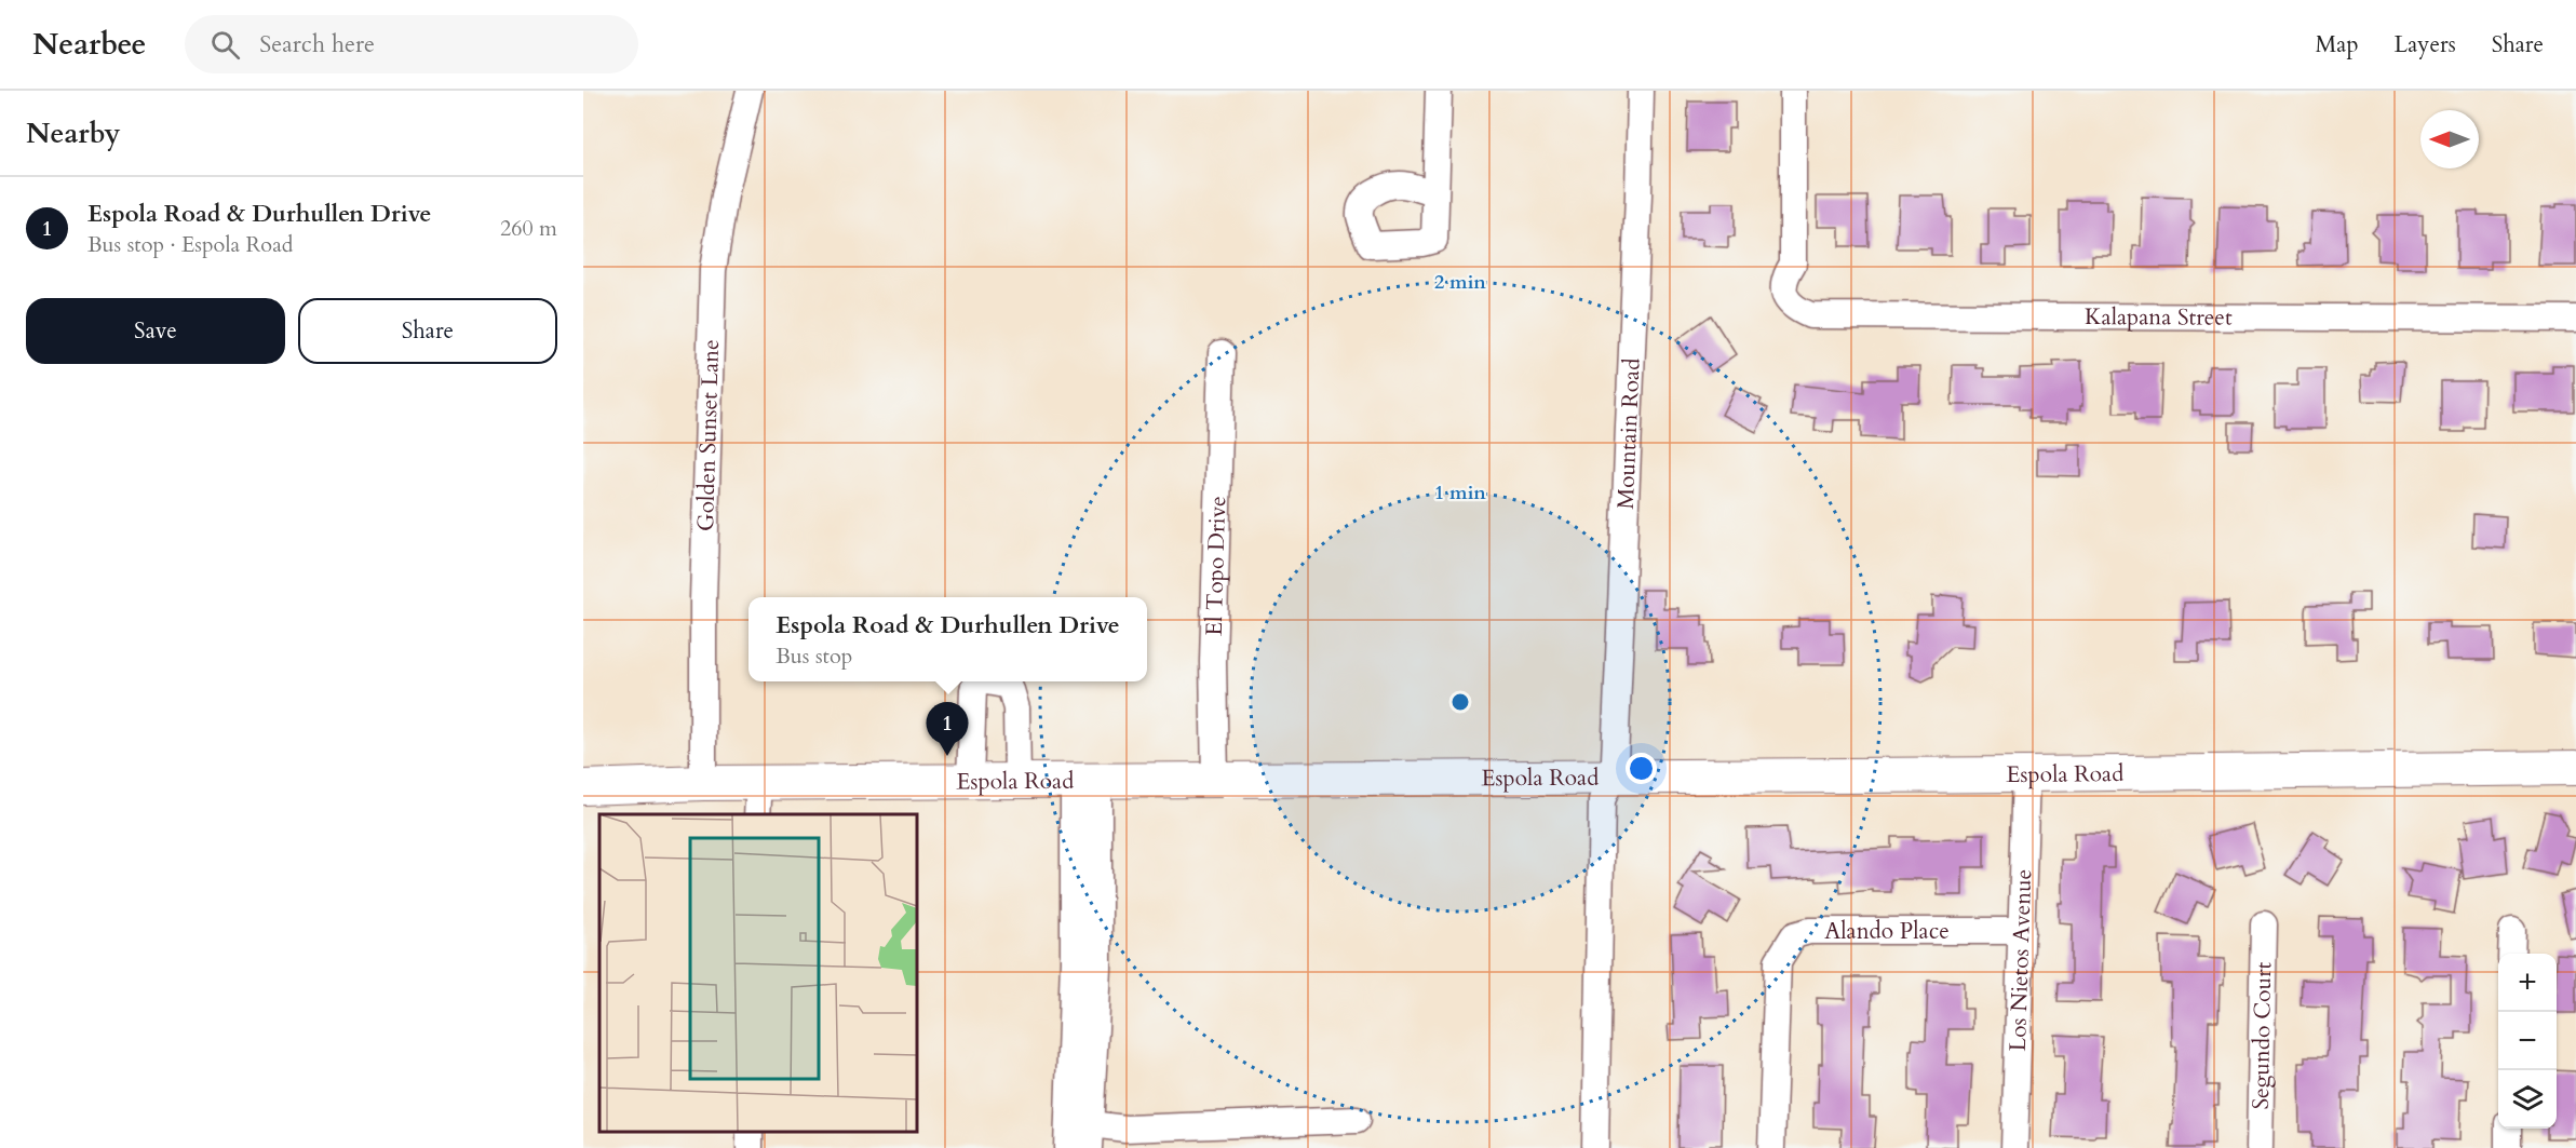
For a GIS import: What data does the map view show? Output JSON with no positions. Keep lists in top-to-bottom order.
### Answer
{
  "streets": {
    "main road": ["Espola Road"],
    "street": [
      "Kalapana Street",
      "Mountain Road",
      "Golden Sunset Lane",
      "El Topo Drive",
      "Alando Place",
      "Los Nietos Avenue",
      "Segundo Court"
    ]
  },
  "crossings": [
    ["Mountain Road", "Espola Road"],
    ["Golden Sunset Lane", "Espola Road"],
    ["El Topo Drive", "Espola Road"],
    ["Espola Road", "Los Nietos Avenue"],
    ["Alando Place", "Los Nietos Avenue"]
  ],
  "north": "left",
  "page": {
    "header": "Nearbee",
    "search": "Search here",
    "nav": ["Map", "Layers", "Share"],
    "heading": "Nearby",
    "list": [
      {
        "mark": "1",
        "name": "Espola Road & Durhullen Drive",
        "note": "Bus stop · Espola Road",
        "value": "260 m"
      }
    ],
    "buttons": ["Save", "Share"],
    "popup": ["Espola Road & Durhullen Drive", "Bus stop"],
    "pins": "1",
    "map_buttons": ["+", "−"]
  },
  "rings": ["2 min", "1 min"]
}
